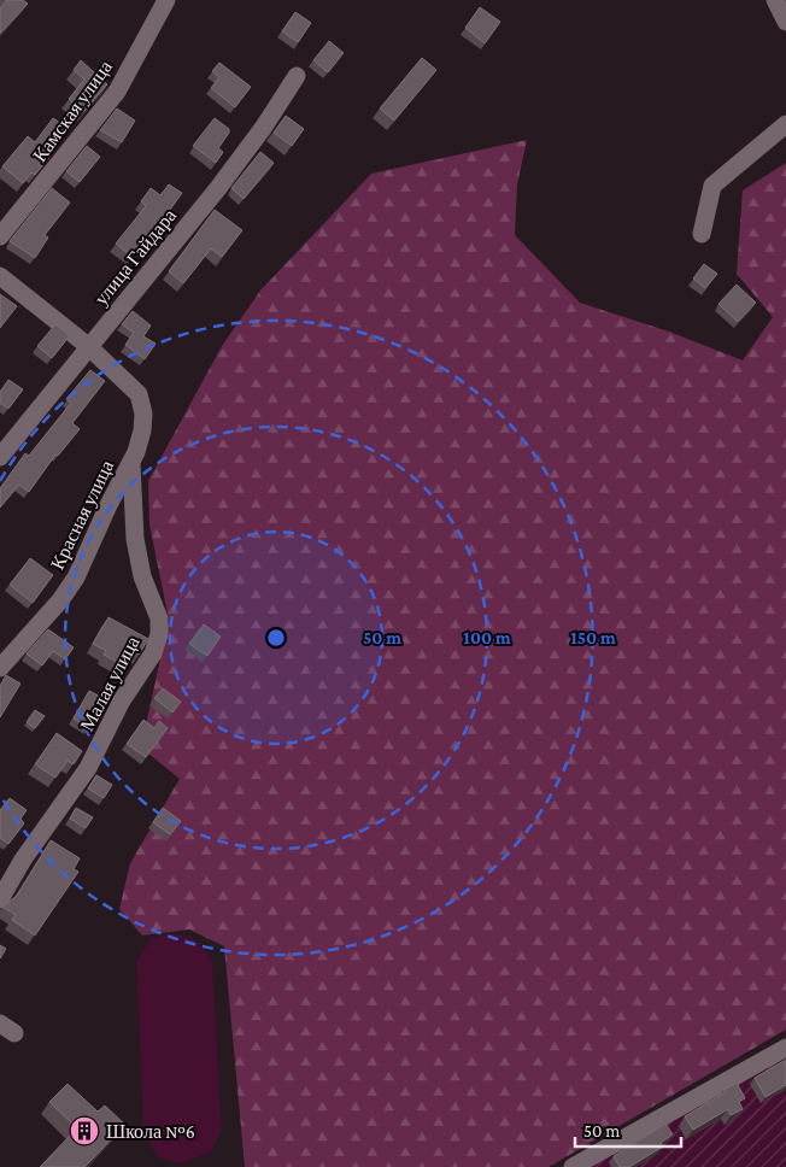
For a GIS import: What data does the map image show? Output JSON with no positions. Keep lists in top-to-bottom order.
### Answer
{
  "streets": {
    "street": [
      "Камская улица",
      "улица Гайдара",
      "Красная улица",
      "Малая улица"
    ]
  },
  "crossings": [
    ["улица Гайдара", "Красная улица"],
    ["Красная улица", "Малая улица"]
  ],
  "places": {
    "building": ["Школа №6"]
  },
  "scale_bar": "50 m",
  "rings": ["50 m", "100 m", "150 m"]
}
